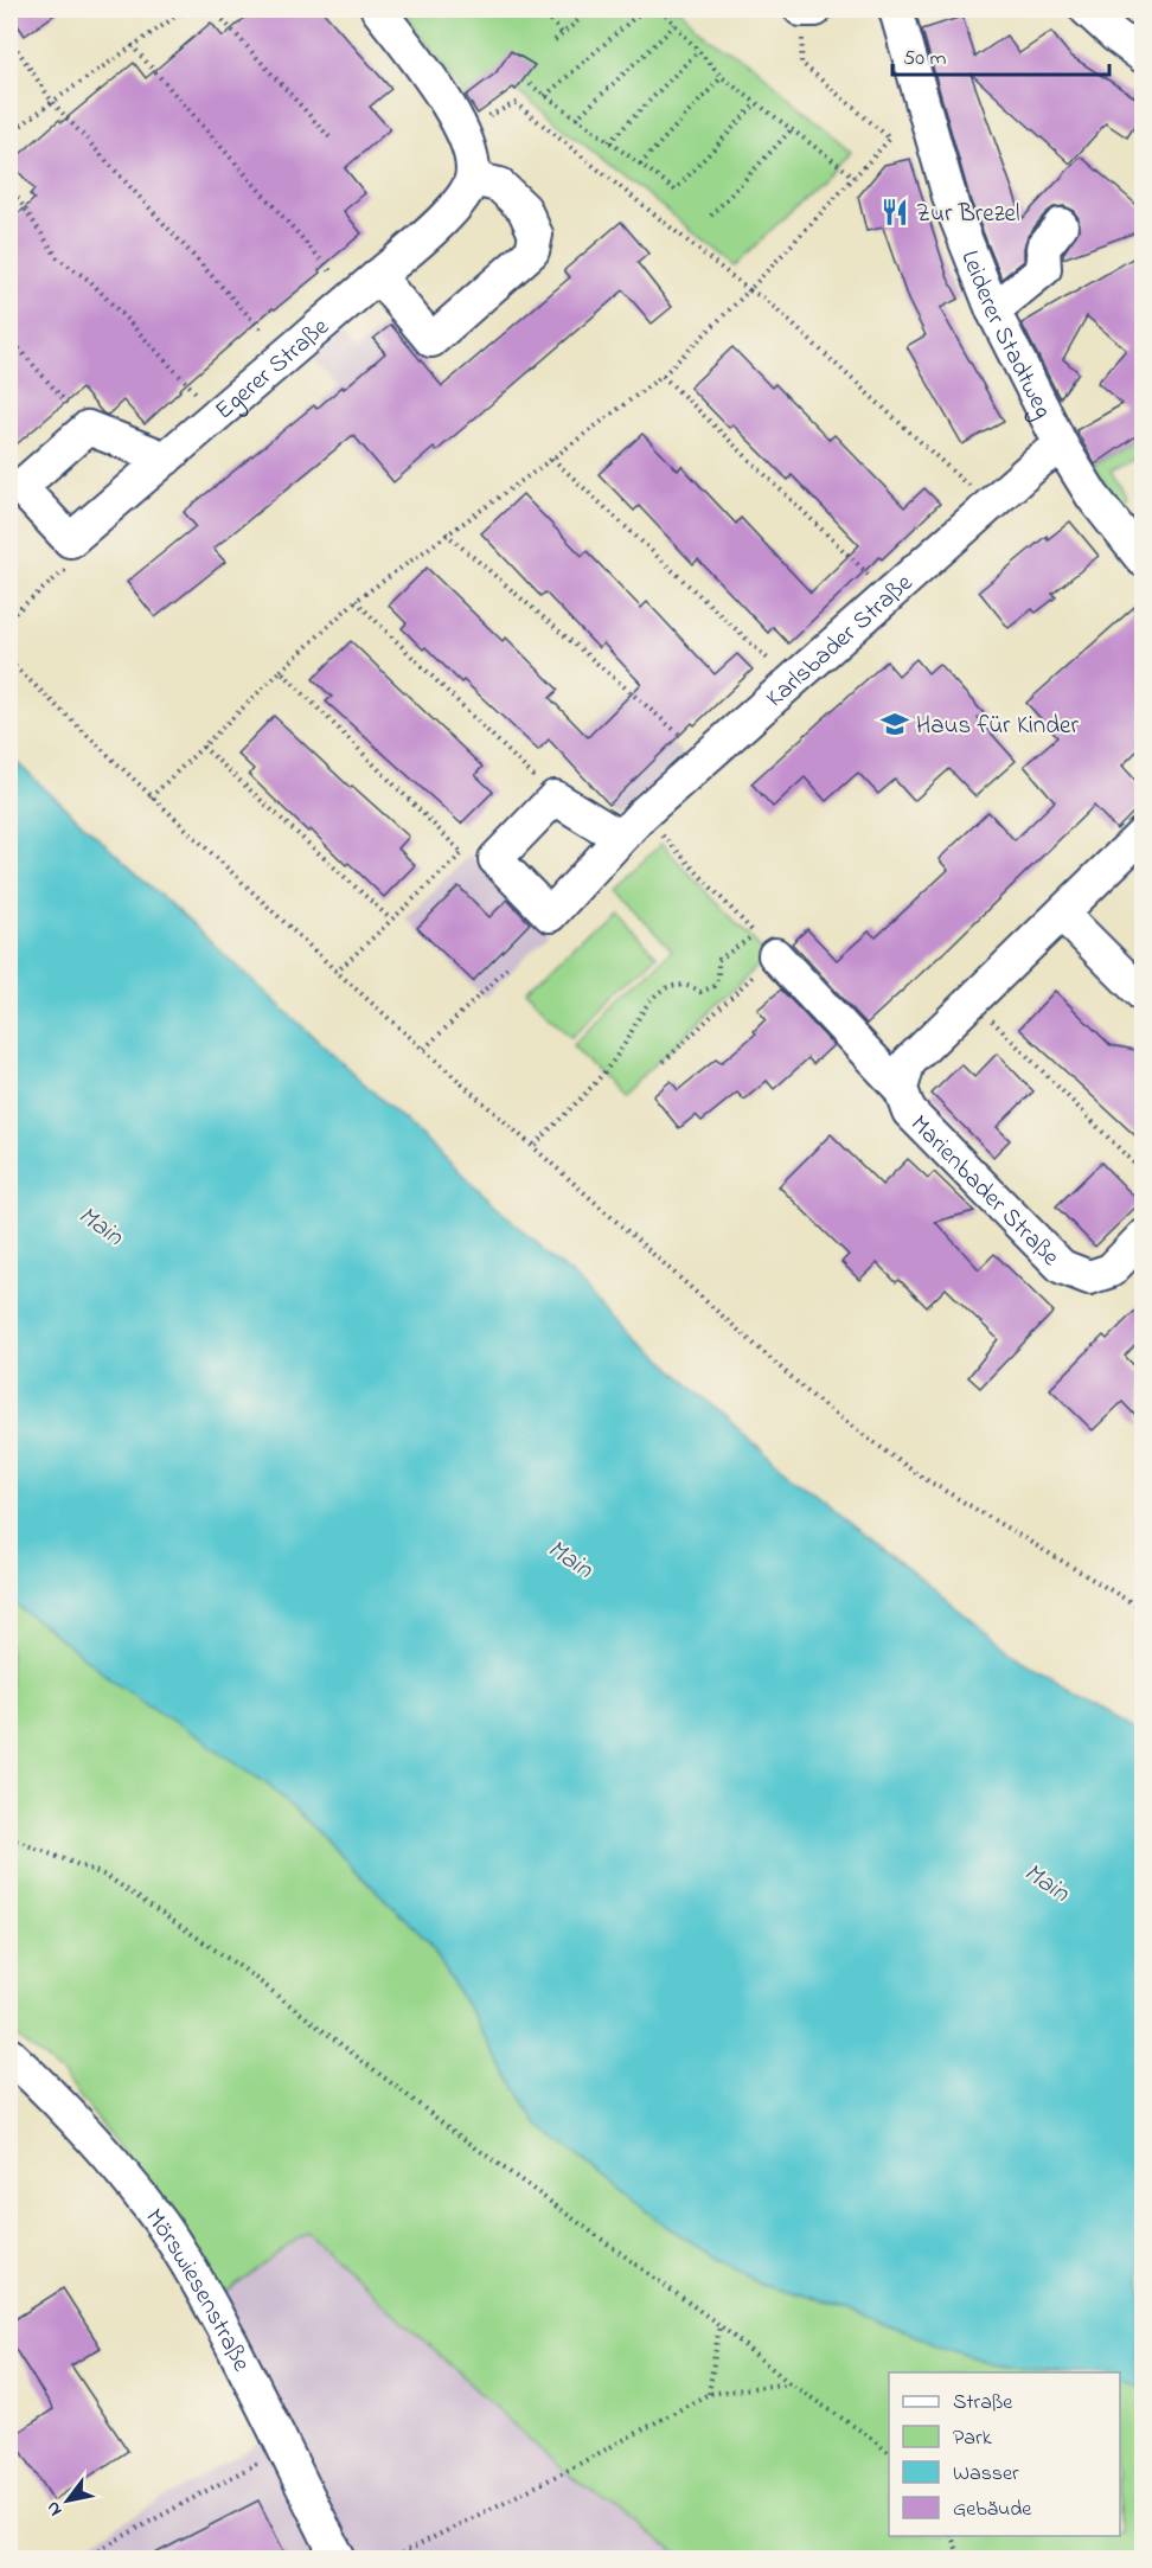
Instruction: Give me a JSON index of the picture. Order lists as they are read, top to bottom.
{
  "streets": {
    "street": [
      "Leiderer Stadtweg",
      "Egerer Straße",
      "Karlsbader Straße",
      "Marienbader Straße",
      "Mörswiesenstraße"
    ]
  },
  "crossings": [
    ["Leiderer Stadtweg", "Karlsbader Straße"]
  ],
  "water": ["Main"],
  "places": {
    "restaurant": ["Zur Brezel"],
    "school or university": ["Haus für Kinder"]
  },
  "legend": [
    "Straße",
    "Park",
    "Wasser",
    "Gebäude"
  ],
  "scale_bar": "50 m",
  "north": "bottom left"
}
